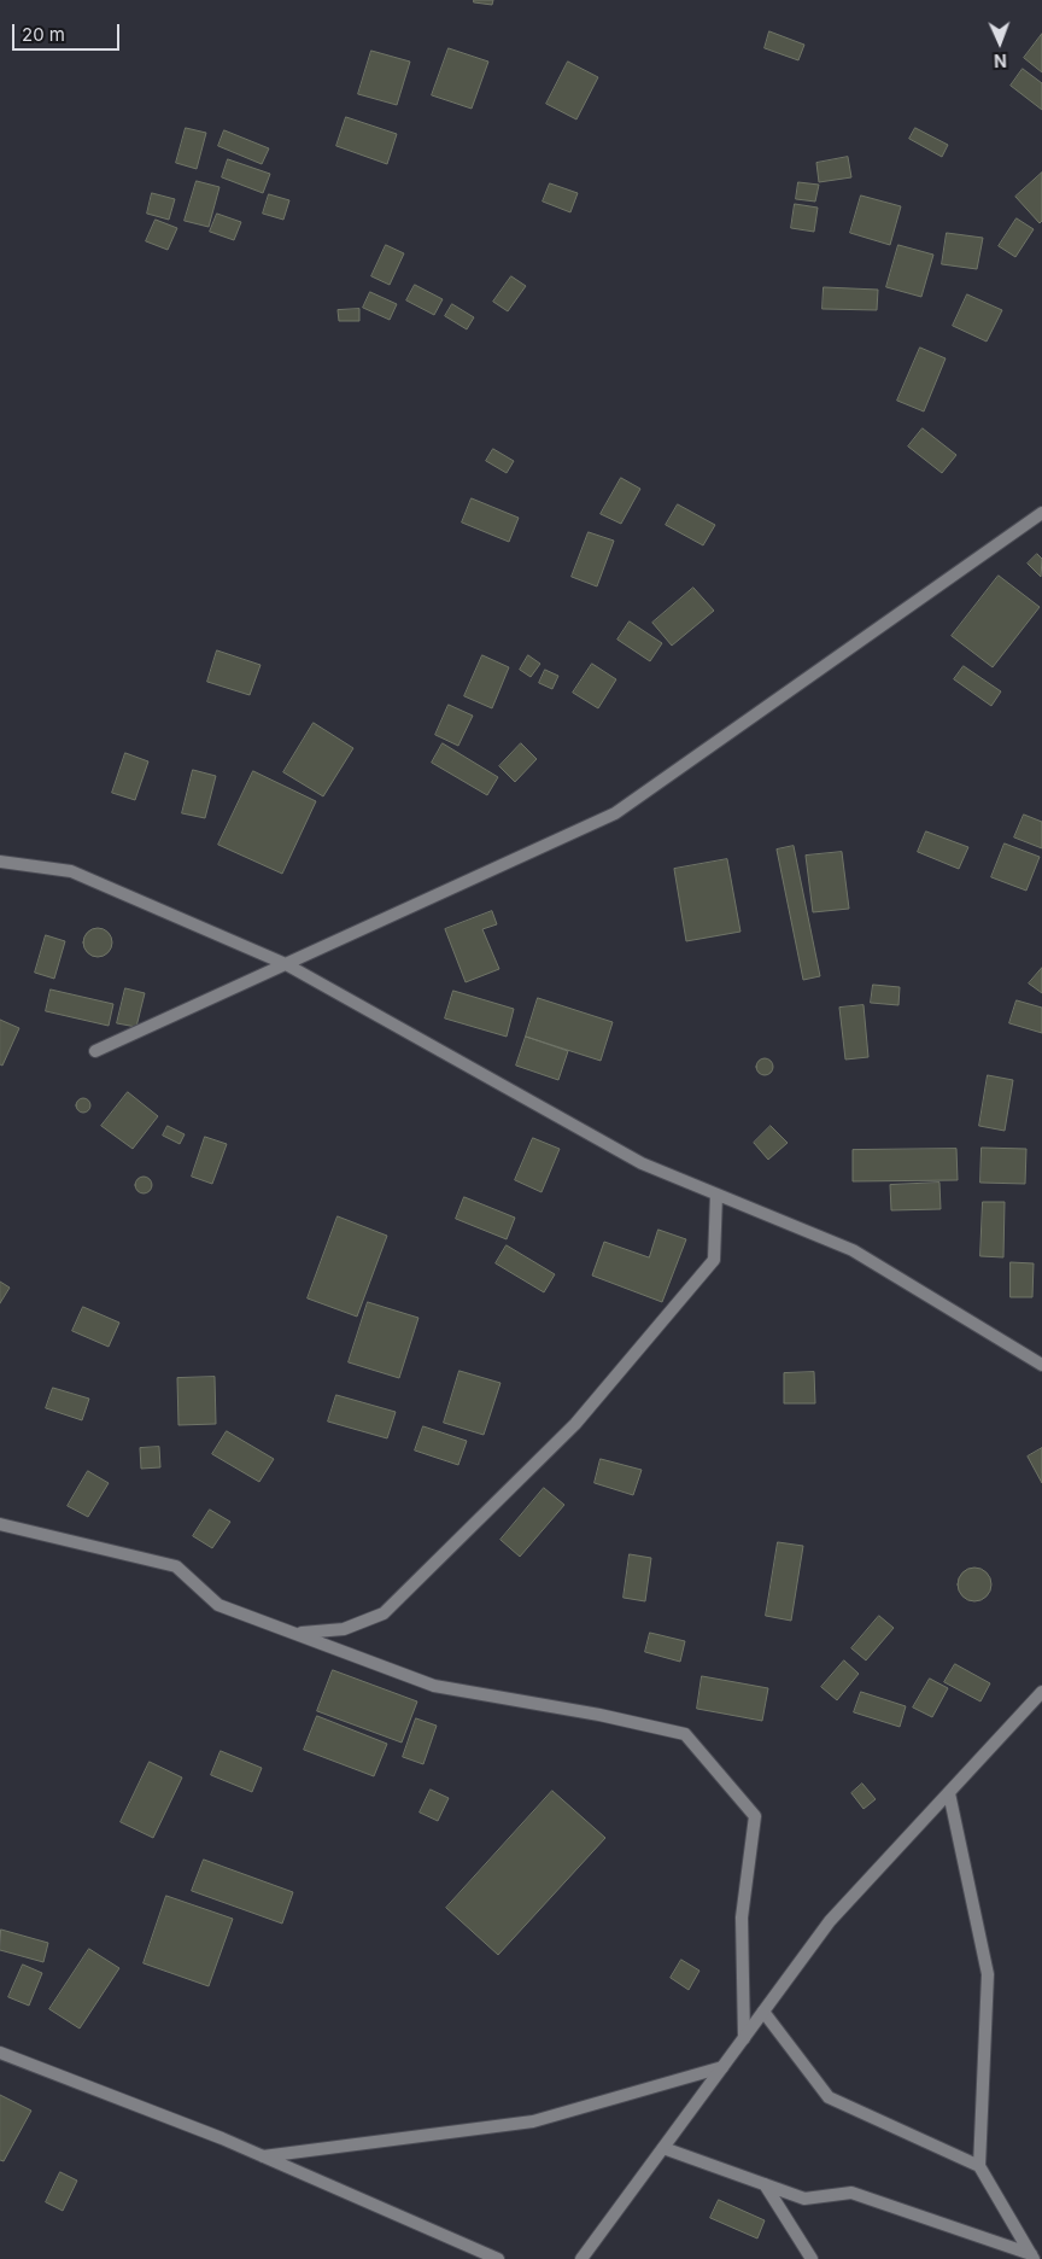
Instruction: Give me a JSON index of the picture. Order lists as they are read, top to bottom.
{
  "scale_bar": "20 m",
  "north": "bottom"
}
